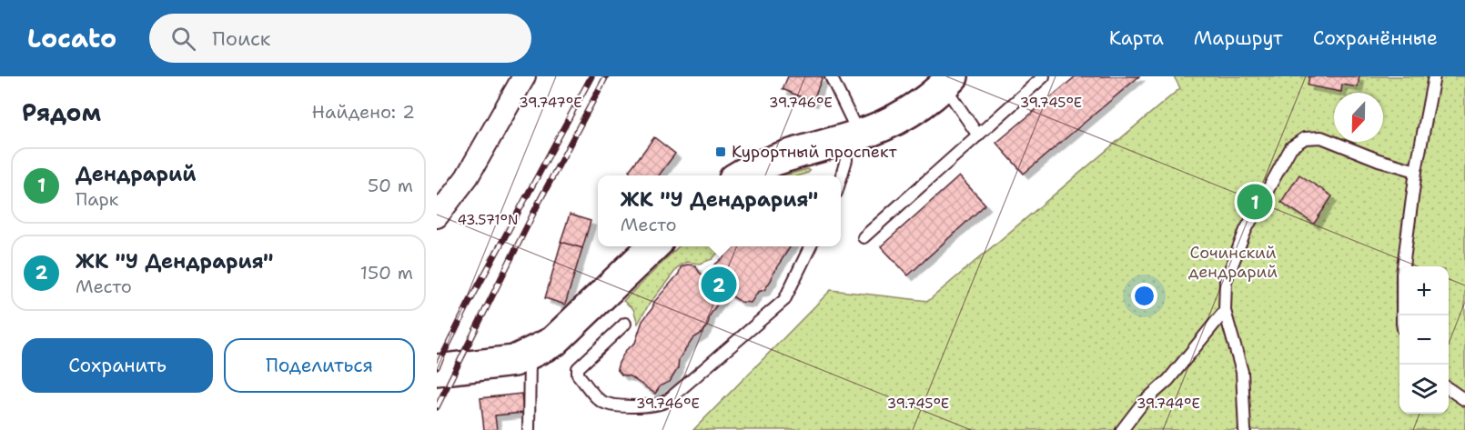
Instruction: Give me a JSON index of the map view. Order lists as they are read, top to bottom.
{
  "parks": ["Сочинский дендрарий"],
  "places": {
    "transit": ["Курортный проспект"]
  },
  "north": "bottom",
  "page": {
    "header": "Locato",
    "search": "Поиск",
    "nav": ["Карта", "Маршрут", "Сохранённые"],
    "heading": ["Рядом", "Найдено: 2"],
    "list": [
      {
        "mark": "1",
        "name": "Дендрарий",
        "note": "Парк",
        "value": "50 m"
      },
      {
        "mark": "2",
        "name": "ЖК \"У Дендрария\"",
        "note": "Место",
        "value": "150 m"
      }
    ],
    "popup": ["ЖК \"У Дендрария\"", "Место"],
    "pins": ["1", "2"],
    "map_buttons": ["+", "−"],
    "buttons": ["Сохранить", "Поделиться"]
  },
  "coordinates": [
    "39.747°E",
    "39.746°E",
    "39.745°E",
    "43.571°N",
    "39.744°E"
  ]
}
